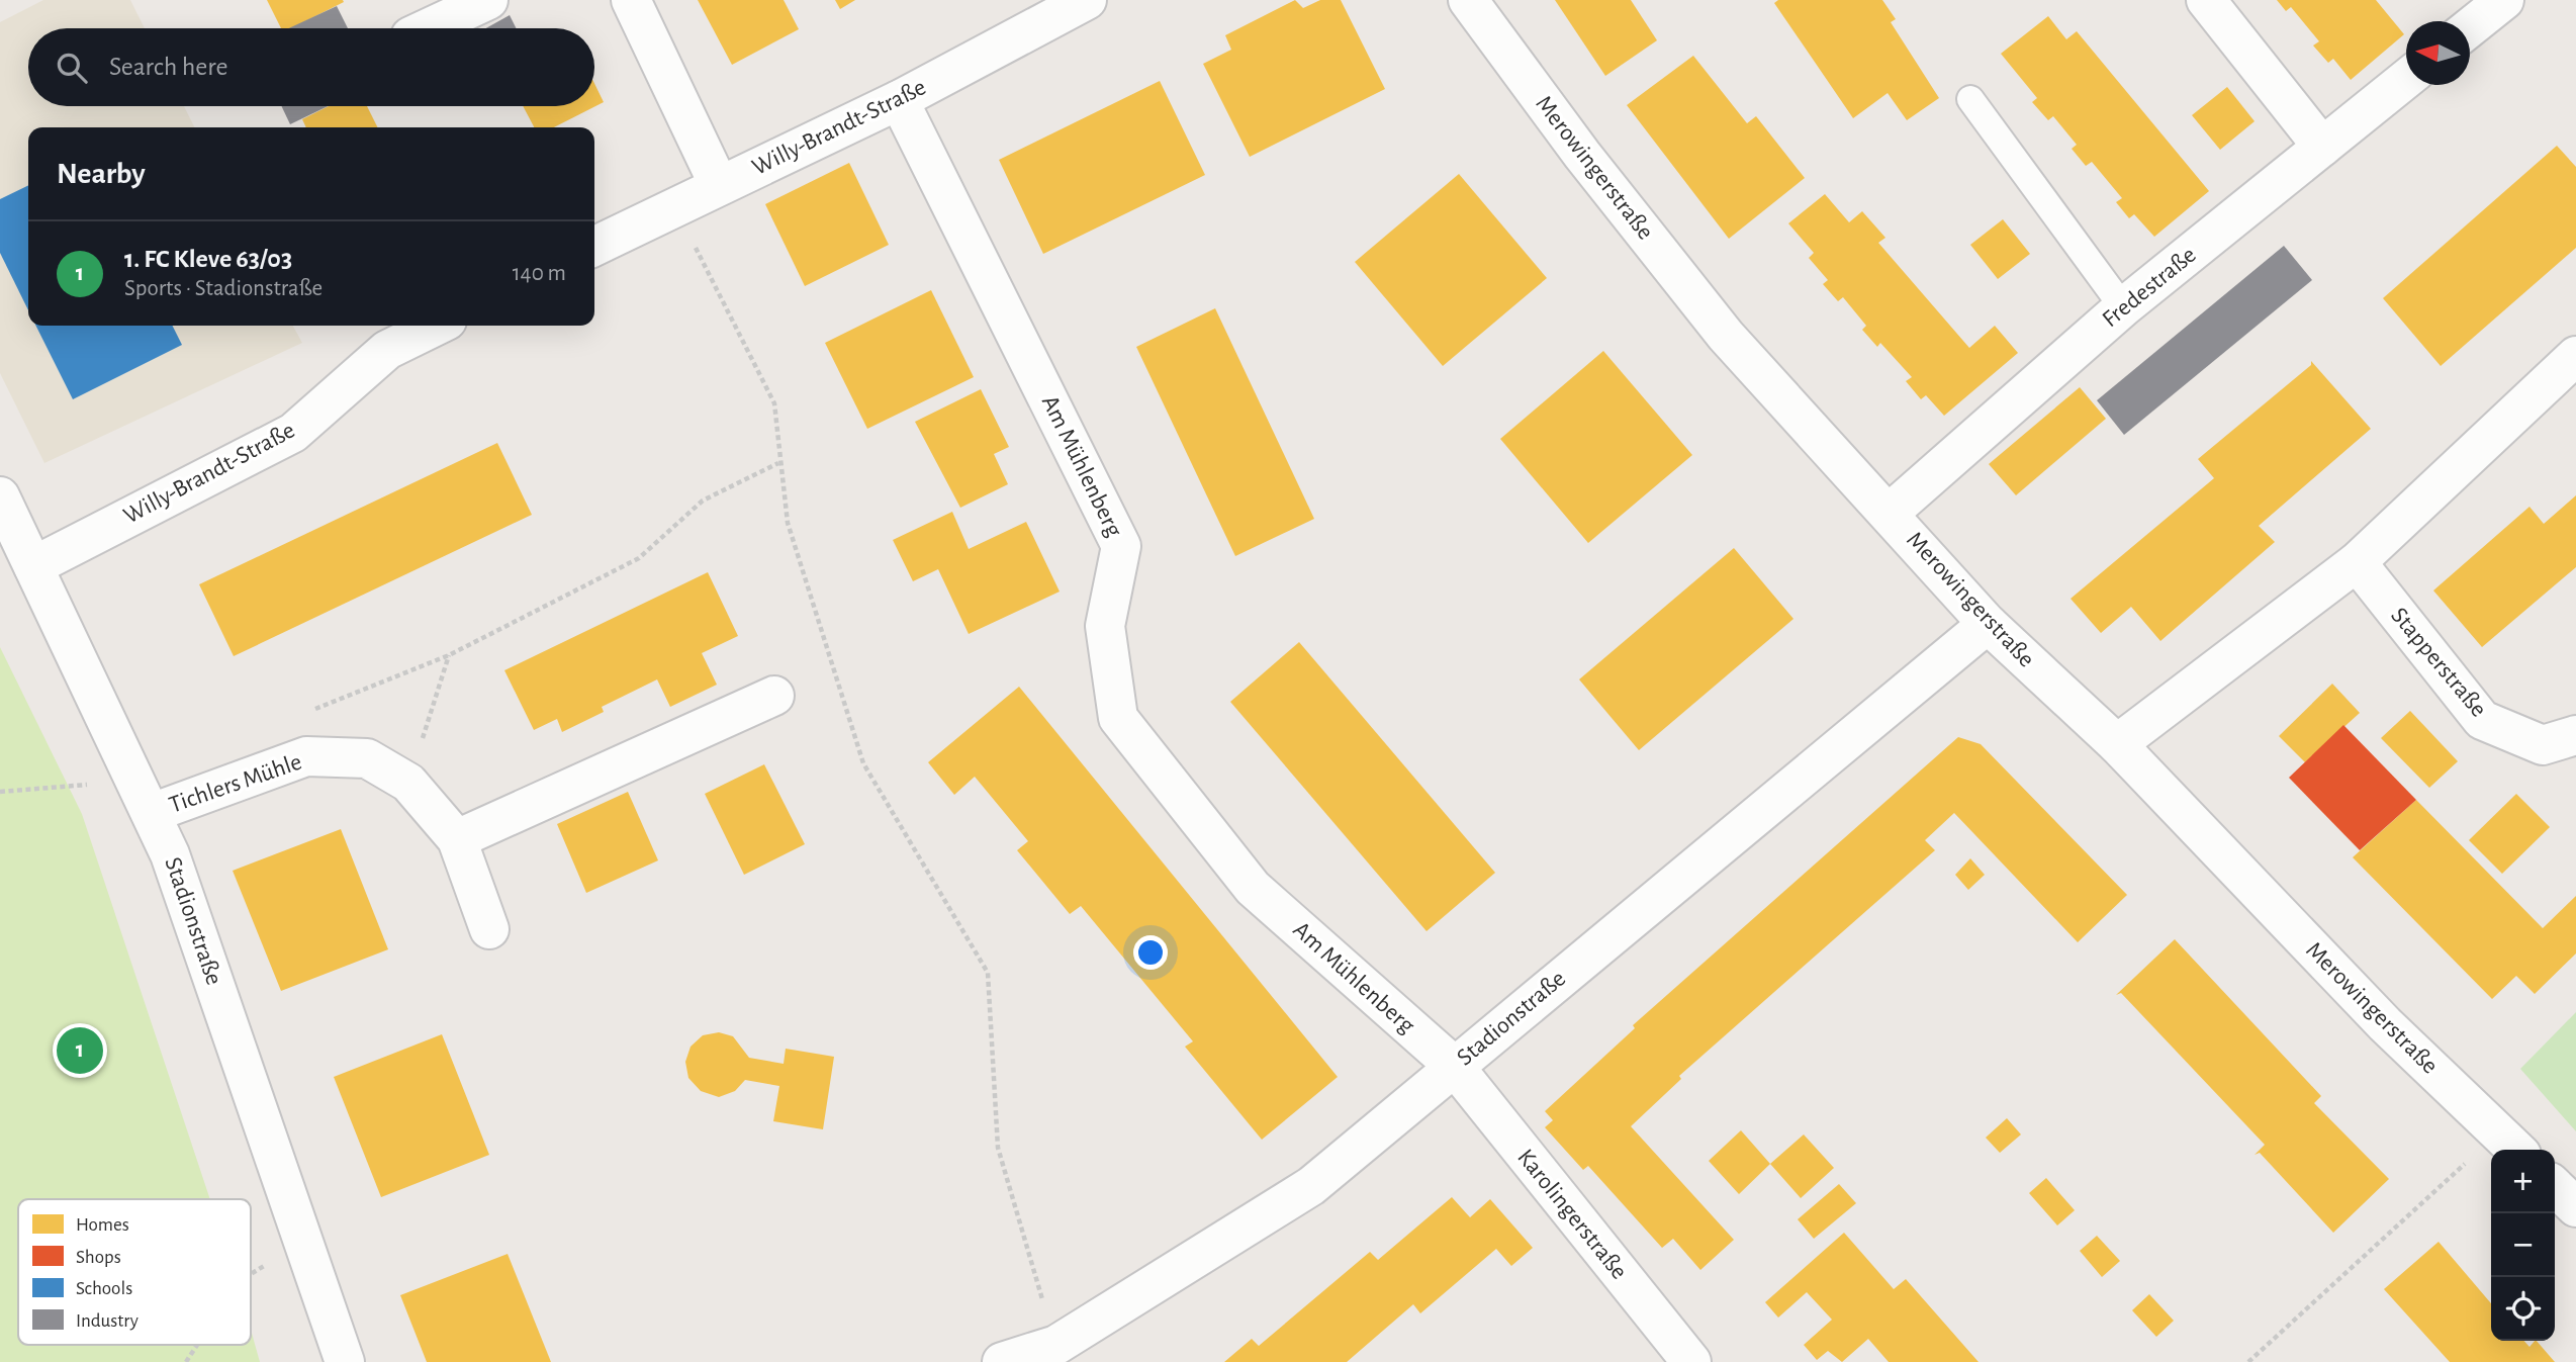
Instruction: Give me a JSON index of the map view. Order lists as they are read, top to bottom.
{
  "streets": {
    "street": [
      "Willy-Brandt-Straße",
      "Merowingerstraße",
      "Fredestraße",
      "Am Mühlenberg",
      "Stapperstraße",
      "Tichlers Mühle",
      "Stadionstraße",
      "Karolingerstraße"
    ]
  },
  "crossings": [
    ["Willy-Brandt-Straße", "Am Mühlenberg"],
    ["Willy-Brandt-Straße", "Stadionstraße"],
    ["Merowingerstraße", "Fredestraße"],
    ["Merowingerstraße", "Stadionstraße"],
    ["Am Mühlenberg", "Stadionstraße"],
    ["Am Mühlenberg", "Karolingerstraße"],
    ["Tichlers Mühle", "Stadionstraße"],
    ["Stadionstraße", "Karolingerstraße"]
  ],
  "legend": [
    "Homes",
    "Shops",
    "Schools",
    "Industry"
  ],
  "north": "left",
  "page": {
    "search": "Search here",
    "heading": "Nearby",
    "list": [
      {
        "mark": "1",
        "name": "1. FC Kleve 63/03",
        "note": "Sports · Stadionstraße",
        "value": "140 m"
      }
    ],
    "pins": "1",
    "map_buttons": ["+", "−"]
  }
}
